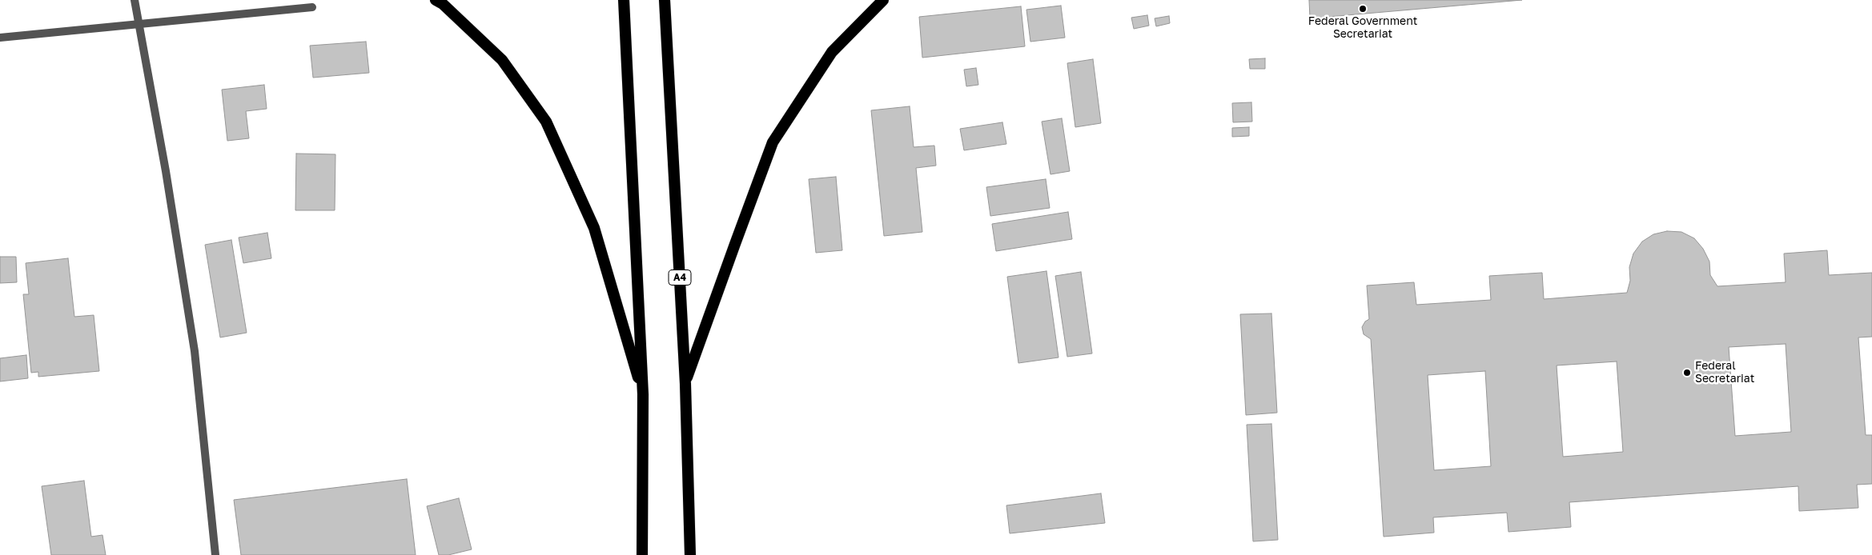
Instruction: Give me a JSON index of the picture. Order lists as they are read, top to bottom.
{
  "streets": {
    "highway": ["A4"]
  },
  "places": ["Federal Government Secretariat", "Federal Secretariat"]
}
